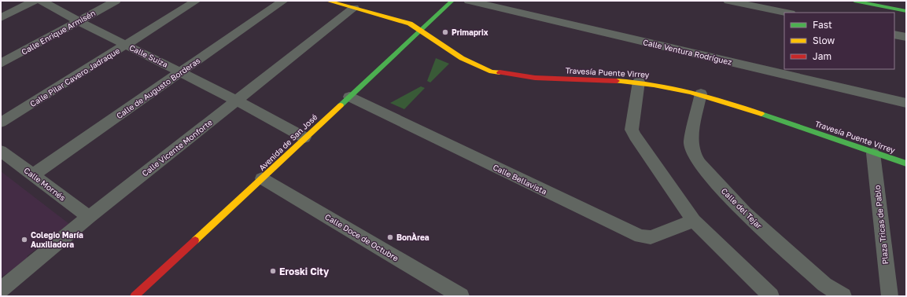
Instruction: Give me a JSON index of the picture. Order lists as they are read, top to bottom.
{
  "streets": {
    "street": [
      "Calle Enrique Armisén",
      "Calle Ventura Rodríguez",
      "Calle Suiza",
      "Travesía Puente Virrey",
      "Calle Pilar Cavero Jadraque",
      "Calle de Augusto Borderas",
      "Avenida de San José",
      "Calle Vicente Monforte",
      "Calle Bellavista",
      "Calle Mornés",
      "Calle del Tejar",
      "Plaza Tricas de Pablo",
      "Calle Doce de Octubre"
    ]
  },
  "crossings": [
    ["Calle Enrique Armisén", "Calle Suiza"],
    ["Calle Suiza", "Calle Pilar Cavero Jadraque"],
    ["Calle Suiza", "Calle de Augusto Borderas"],
    ["Calle Suiza", "Avenida de San José"],
    ["Calle Suiza", "Calle Vicente Monforte"],
    ["Travesía Puente Virrey", "Avenida de San José"],
    ["Travesía Puente Virrey", "Calle Vicente Monforte"],
    ["Travesía Puente Virrey", "Calle del Tejar"],
    ["Travesía Puente Virrey", "Plaza Tricas de Pablo"],
    ["Calle de Augusto Borderas", "Calle Mornés"],
    ["Avenida de San José", "Calle Bellavista"],
    ["Avenida de San José", "Calle Doce de Octubre"],
    ["Calle Vicente Monforte", "Calle Mornés"]
  ],
  "places": [
    "Primaprix",
    "BonÀrea",
    "Colegio María Auxiliadora",
    "Eroski City"
  ],
  "legend": ["Fast", "Slow", "Jam"]
}
